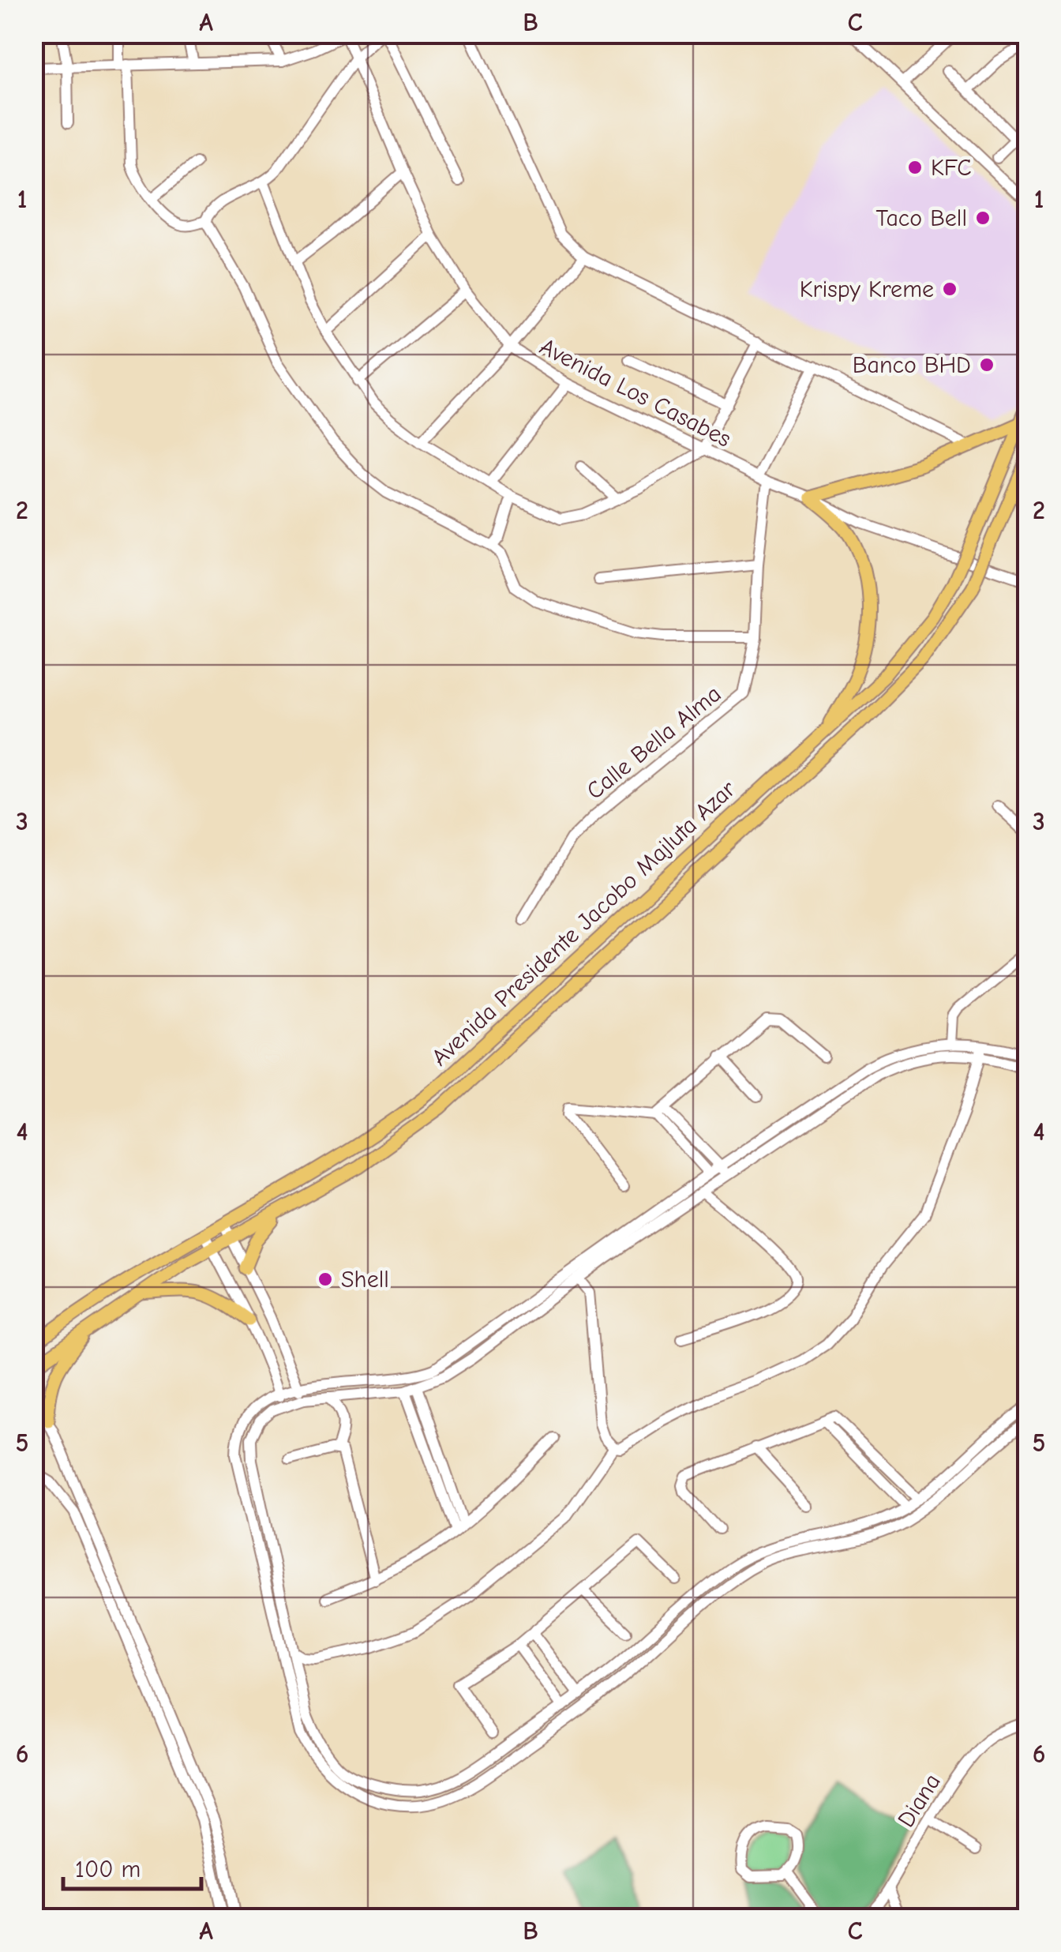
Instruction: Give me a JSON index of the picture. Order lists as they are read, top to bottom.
{
  "streets": {
    "main road": ["Avenida Presidente Jacobo Majluta Azar"],
    "street": ["Avenida Los Casabes", "Calle Bella Alma", "Diana"]
  },
  "crossings": [
    ["Avenida Los Casabes", "Calle Bella Alma"]
  ],
  "places": [
    "KFC",
    "Taco Bell",
    "Krispy Kreme",
    "Banco BHD",
    "Shell"
  ],
  "scale_bar": "100 m",
  "grid": {
    "columns": ["A", "B", "C"],
    "rows": [
      "1",
      "2",
      "3",
      "4",
      "5",
      "6"
    ]
  }
}
